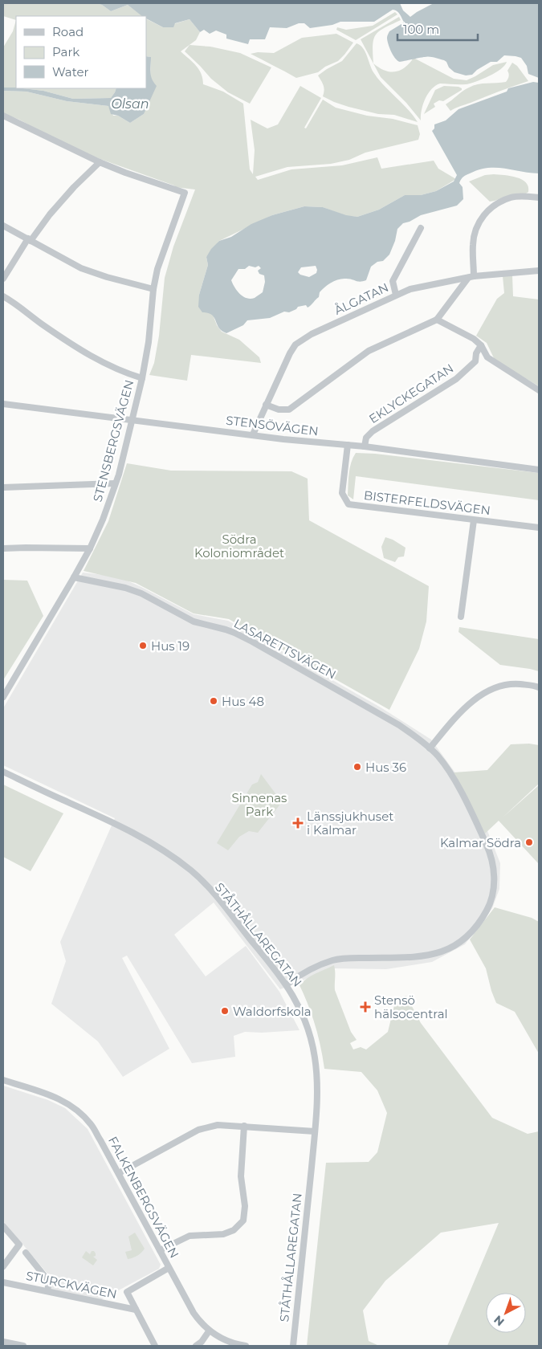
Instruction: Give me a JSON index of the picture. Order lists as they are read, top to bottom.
{
  "streets": {
    "street": [
      "ÅLGATAN",
      "EKLYCKEGATAN",
      "STENSÖVÄGEN",
      "STENSBERGSVÄGEN",
      "BISTERFELDSVÄGEN",
      "LASARETTSVÄGEN",
      "STÅTHÅLLAREGATAN",
      "FALKENBERGSVÄGEN",
      "STURCKVÄGEN"
    ]
  },
  "crossings": [
    ["ÅLGATAN", "STENSÖVÄGEN"],
    ["EKLYCKEGATAN", "STENSÖVÄGEN"],
    ["STENSÖVÄGEN", "STENSBERGSVÄGEN"],
    ["STENSÖVÄGEN", "BISTERFELDSVÄGEN"],
    ["STENSBERGSVÄGEN", "LASARETTSVÄGEN"],
    ["LASARETTSVÄGEN", "STÅTHÅLLAREGATAN"],
    ["FALKENBERGSVÄGEN", "STURCKVÄGEN"]
  ],
  "water": ["Olsan"],
  "parks": ["Södra Koloniområdet", "Sinnenas Park"],
  "places": {
    "other": [
      "Hus 19",
      "Hus 48",
      "Hus 36",
      "Kalmar Södra",
      "Waldorfskola"
    ],
    "health": ["Länssjukhuset i Kalmar", "Stensö hälsocentral"]
  },
  "legend": ["Road", "Park", "Water"],
  "scale_bar": "100 m",
  "north": "bottom left"
}
